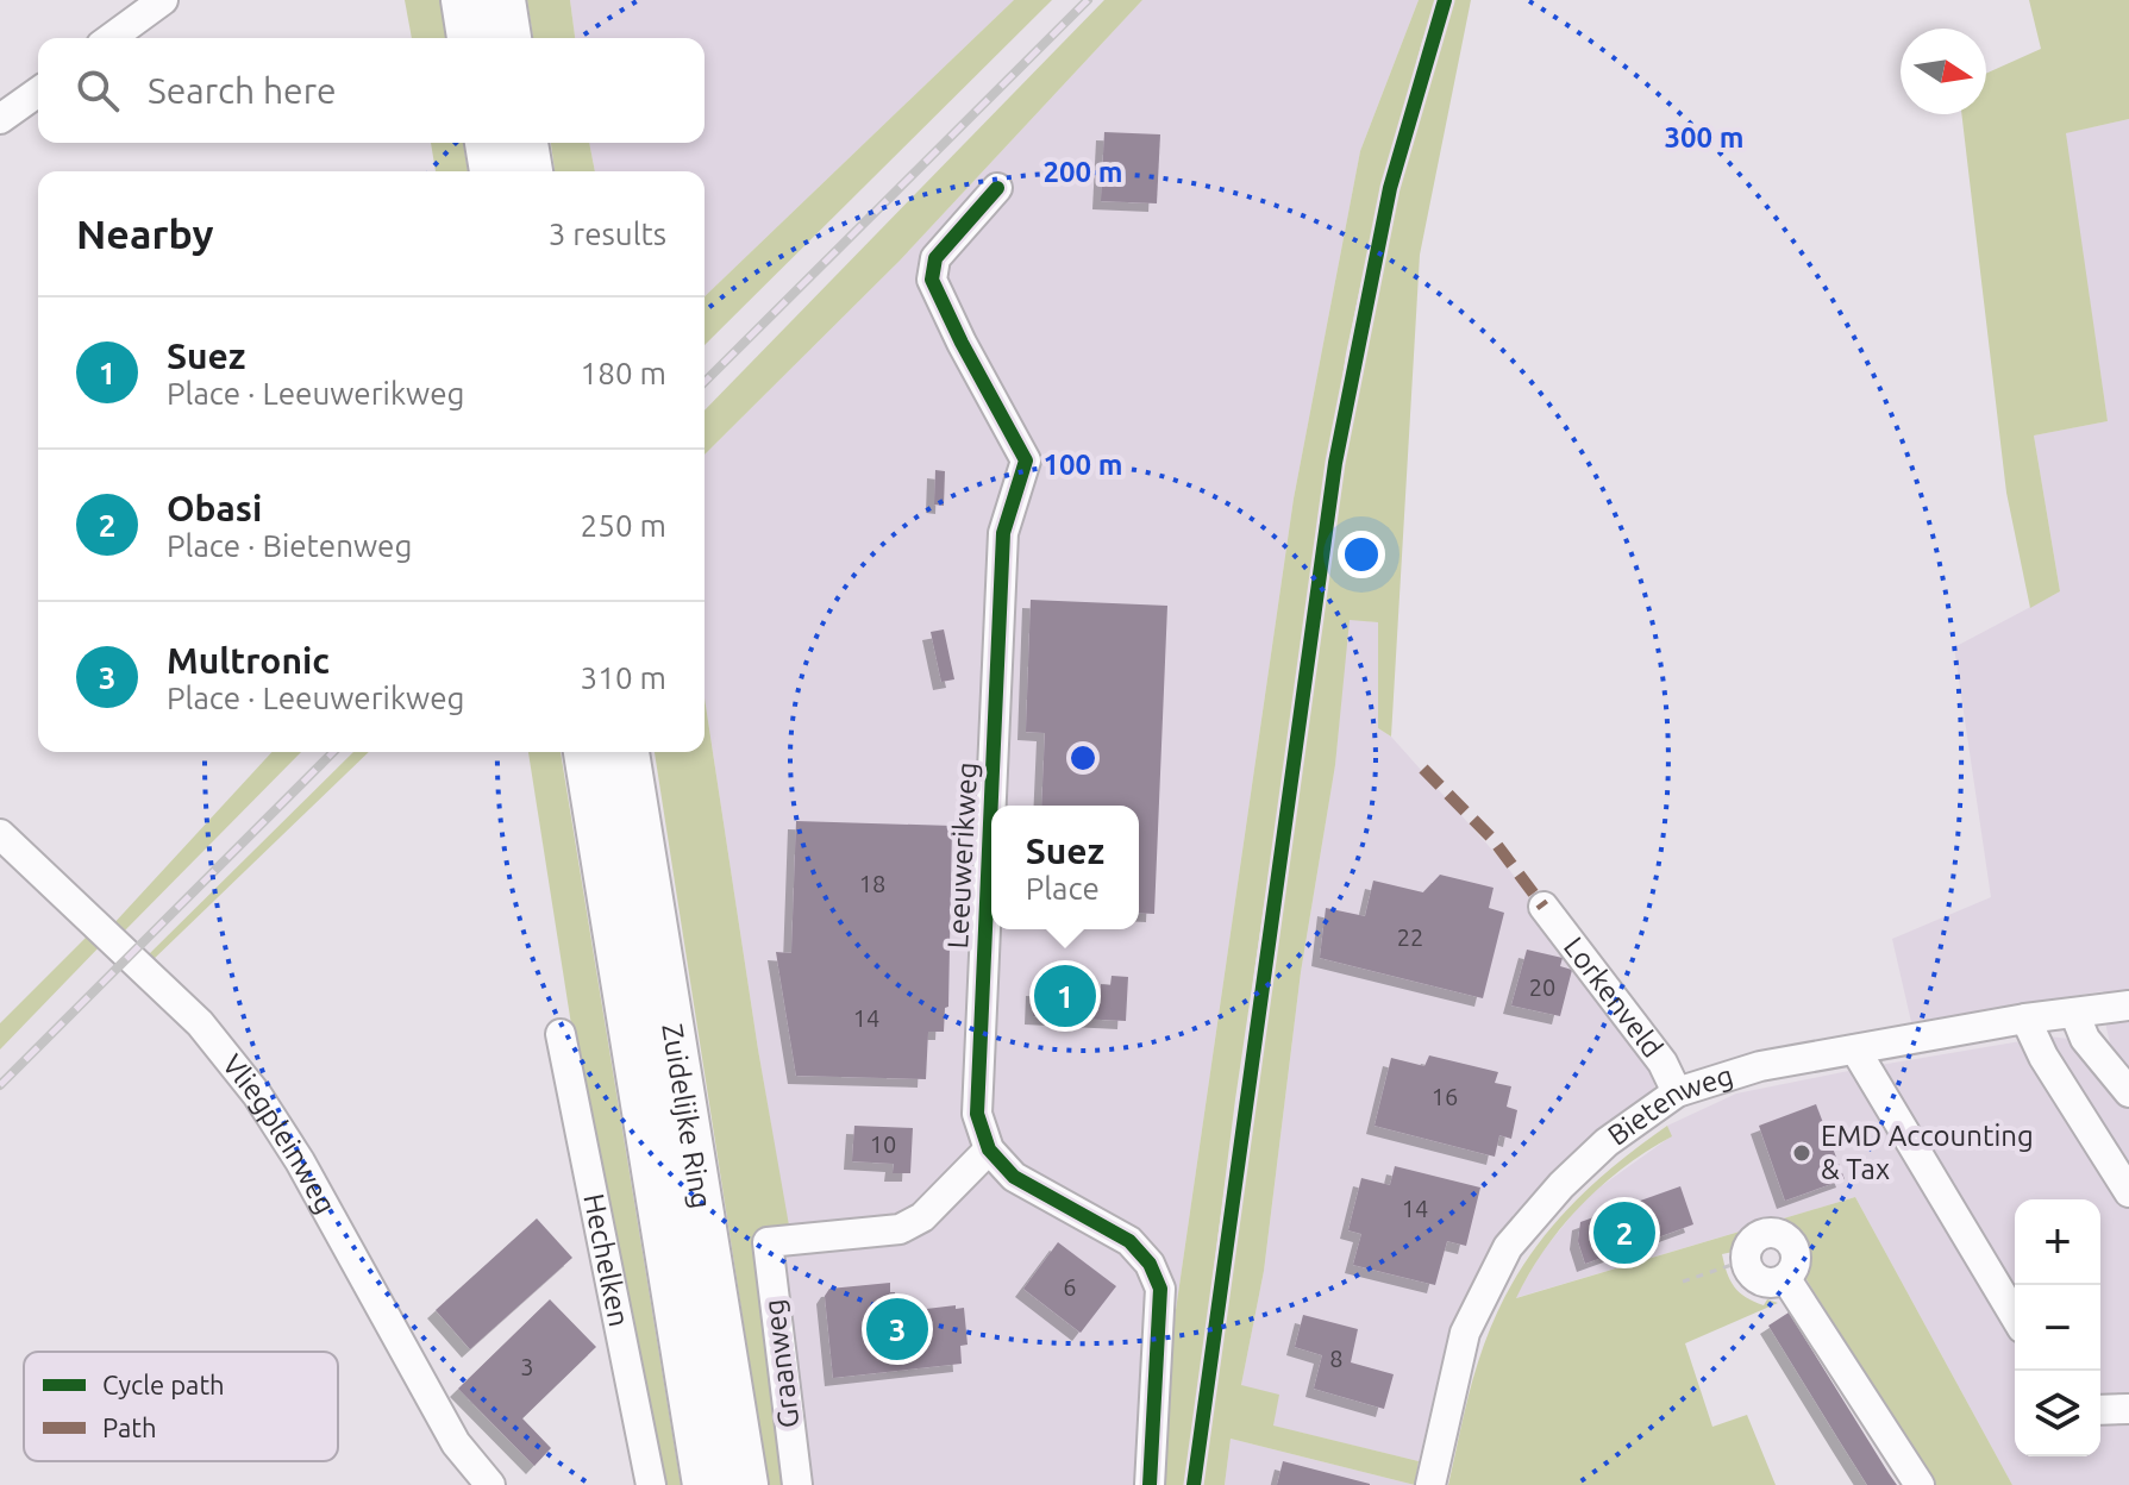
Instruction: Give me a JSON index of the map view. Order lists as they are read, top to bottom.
{
  "streets": {
    "highway": ["Zuidelijke Ring"],
    "street": [
      "Leeuwerikweg",
      "Lorkenveld",
      "Bietenweg",
      "Vliegpleinweg",
      "Hechelken",
      "Graanweg"
    ]
  },
  "crossings": [
    ["Leeuwerikweg", "Graanweg"],
    ["Lorkenveld", "Bietenweg"]
  ],
  "places": ["EMD Accounting & Tax"],
  "house_numbers": [
    "18",
    "22",
    "20",
    "14",
    "16",
    "10",
    "14",
    "6",
    "8",
    "3"
  ],
  "legend": ["Cycle path", "Path"],
  "north": "right",
  "page": {
    "search": "Search here",
    "heading": ["Nearby", "3 results"],
    "list": [
      {
        "mark": "1",
        "name": "Suez",
        "note": "Place · Leeuwerikweg",
        "value": "180 m"
      },
      {
        "mark": "2",
        "name": "Obasi",
        "note": "Place · Bietenweg",
        "value": "250 m"
      },
      {
        "mark": "3",
        "name": "Multronic",
        "note": "Place · Leeuwerikweg",
        "value": "310 m"
      }
    ],
    "popup": ["Suez", "Place"],
    "pins": ["1", "2", "3"],
    "map_buttons": ["+", "−"]
  },
  "rings": ["300 m", "200 m", "100 m"]
}
